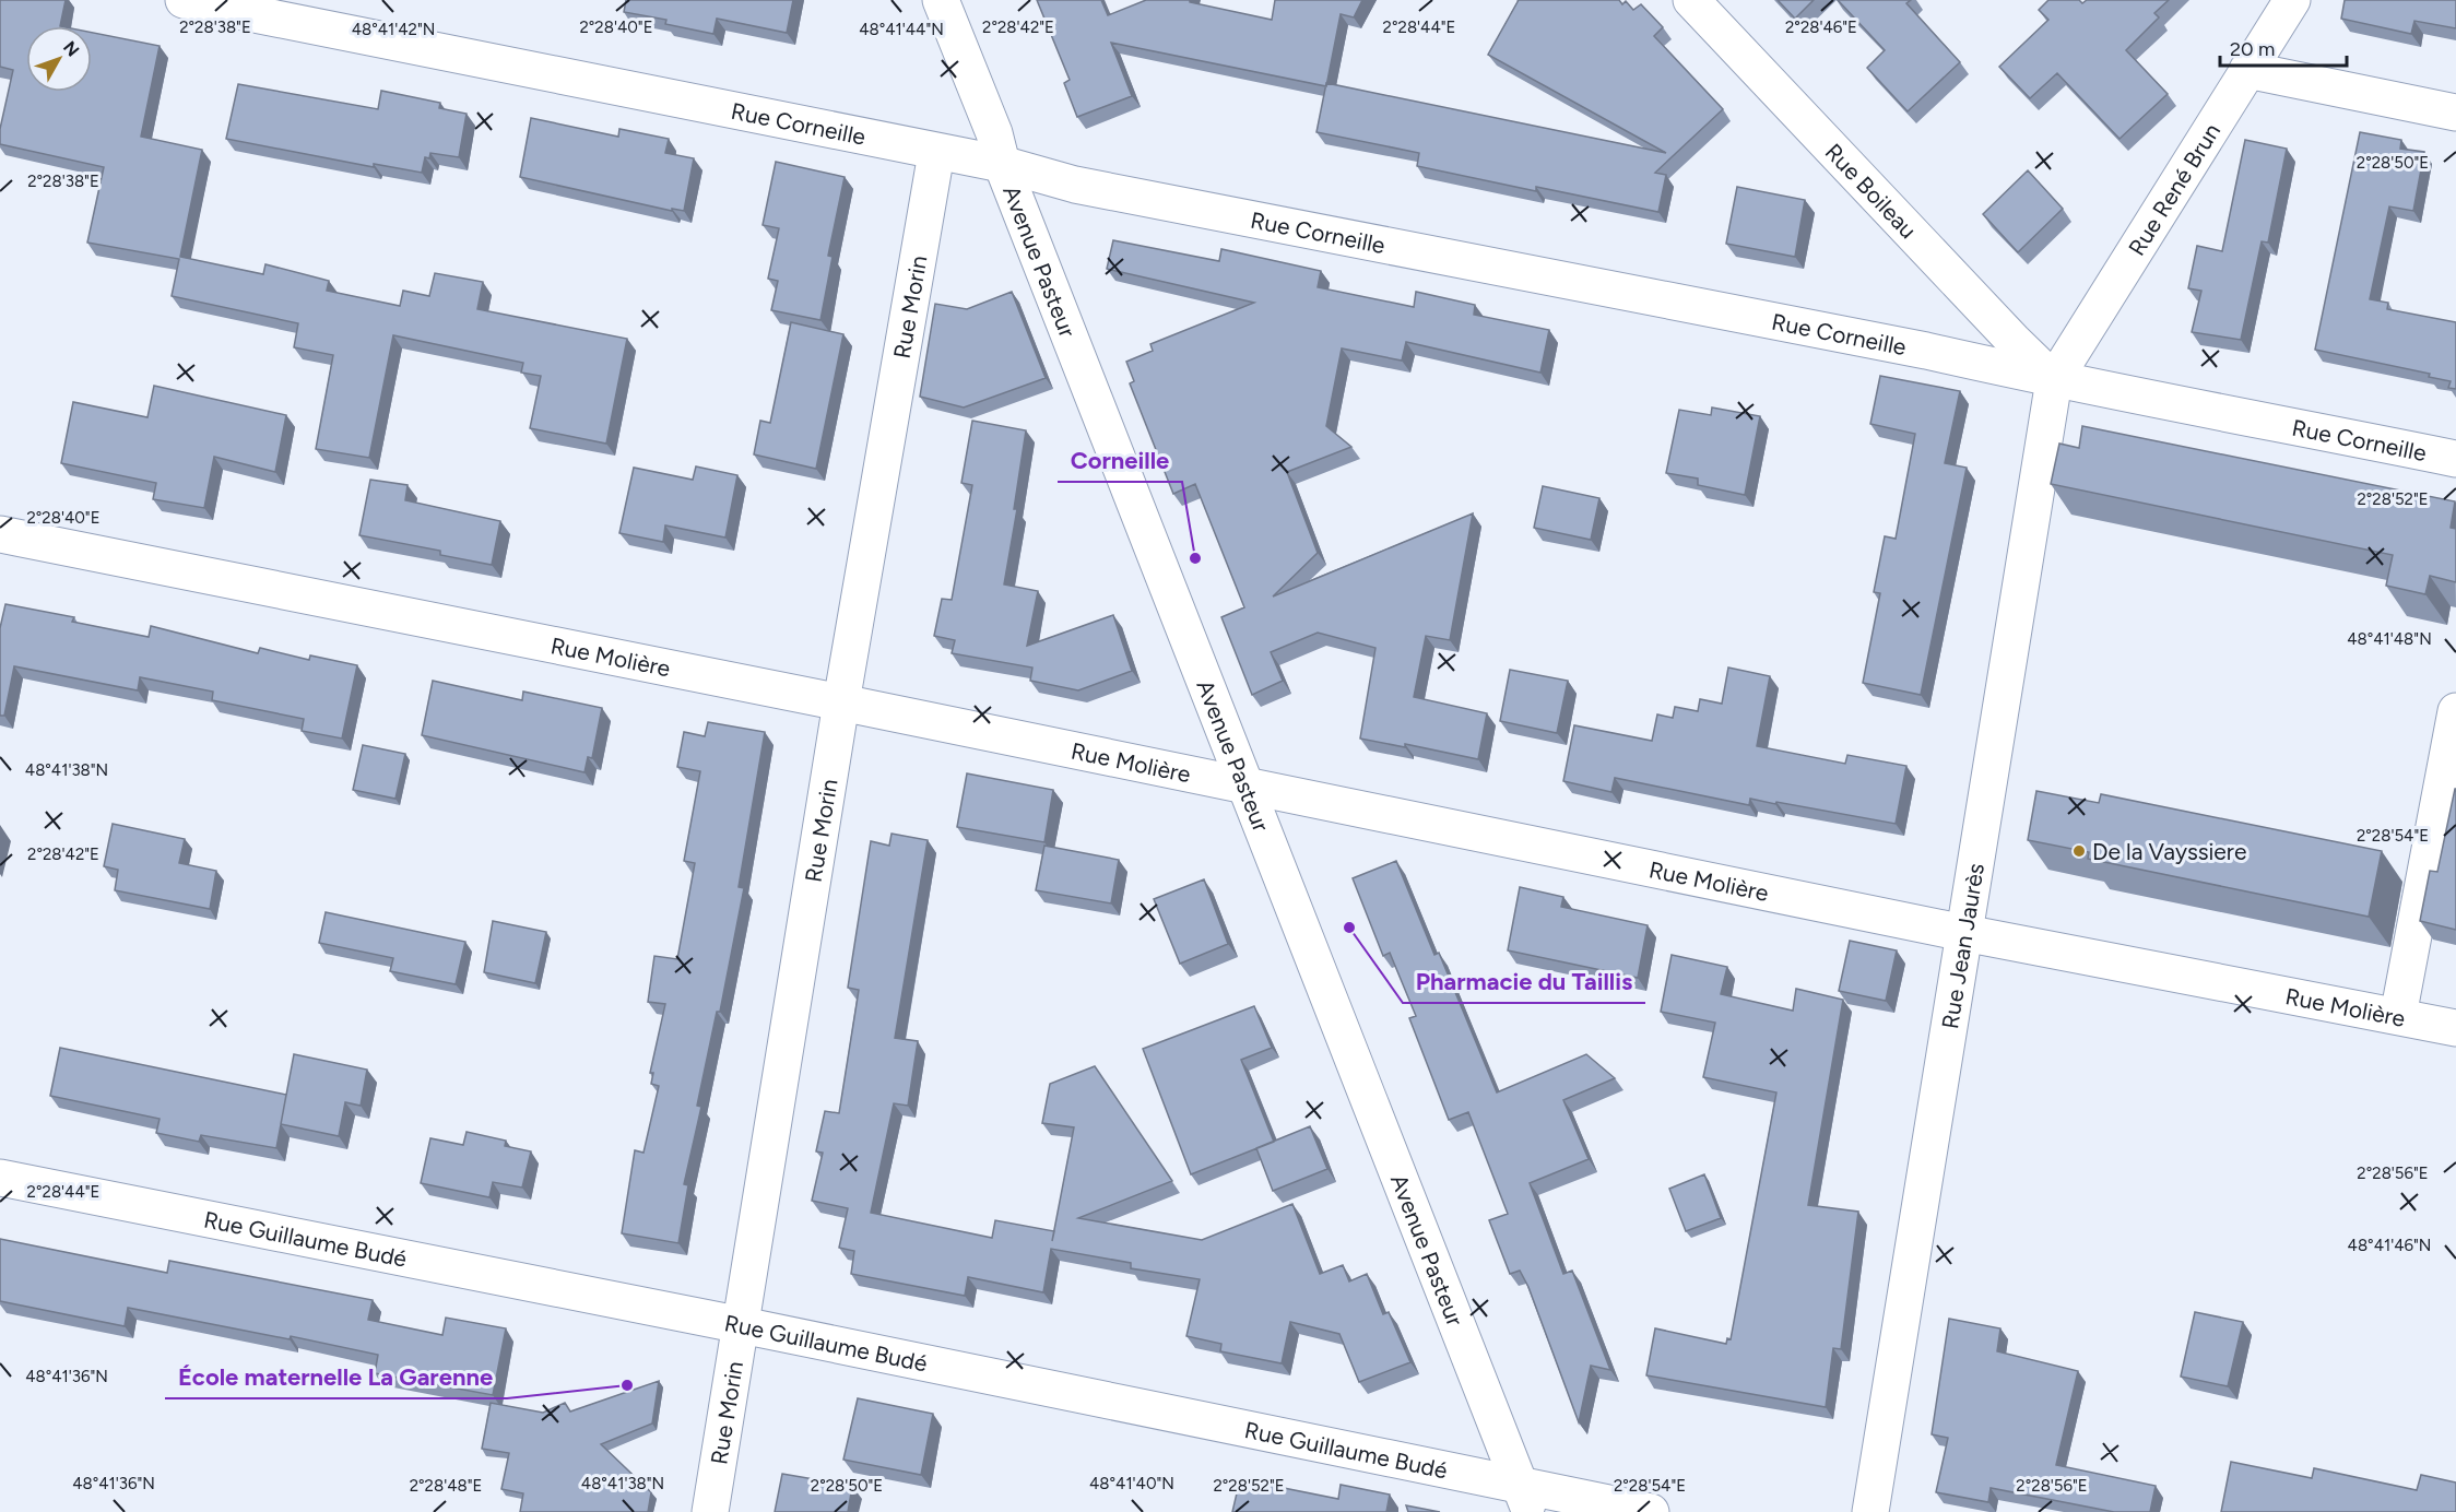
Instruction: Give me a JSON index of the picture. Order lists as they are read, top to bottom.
{
  "streets": {
    "street": [
      "Rue Corneille",
      "Rue René Brun",
      "Rue Boileau",
      "Avenue Pasteur",
      "Rue Morin",
      "Rue Molière",
      "Rue Jean Jaurès",
      "Rue Guillaume Budé"
    ]
  },
  "crossings": [
    ["Rue Corneille", "Rue René Brun"],
    ["Rue Corneille", "Rue Boileau"],
    ["Rue Corneille", "Avenue Pasteur"],
    ["Rue Corneille", "Rue Morin"],
    ["Rue Corneille", "Rue Jean Jaurès"],
    ["Rue René Brun", "Rue Boileau"],
    ["Rue René Brun", "Rue Jean Jaurès"],
    ["Rue Boileau", "Rue Jean Jaurès"],
    ["Avenue Pasteur", "Rue Molière"],
    ["Avenue Pasteur", "Rue Guillaume Budé"],
    ["Rue Morin", "Rue Molière"],
    ["Rue Morin", "Rue Guillaume Budé"],
    ["Rue Molière", "Rue Jean Jaurès"]
  ],
  "places": [
    "Corneille",
    "De la Vayssiere",
    "Pharmacie du Taillis",
    "École maternelle La Garenne"
  ],
  "scale_bar": "20 m",
  "north": "top right",
  "coordinates": [
    "2°28'38\"E",
    "2°28'42\"E",
    "2°28'44\"E",
    "2°28'40\"E",
    "2°28'46\"E",
    "48°41'42\"N",
    "48°41'44\"N",
    "2°28'50\"E",
    "2°28'52\"E",
    "48°41'48\"N",
    "48°41'38\"N",
    "2°28'54\"E",
    "2°28'56\"E",
    "48°41'46\"N",
    "48°41'36\"N",
    "48°41'40\"N",
    "2°28'48\"E"
  ]
}
